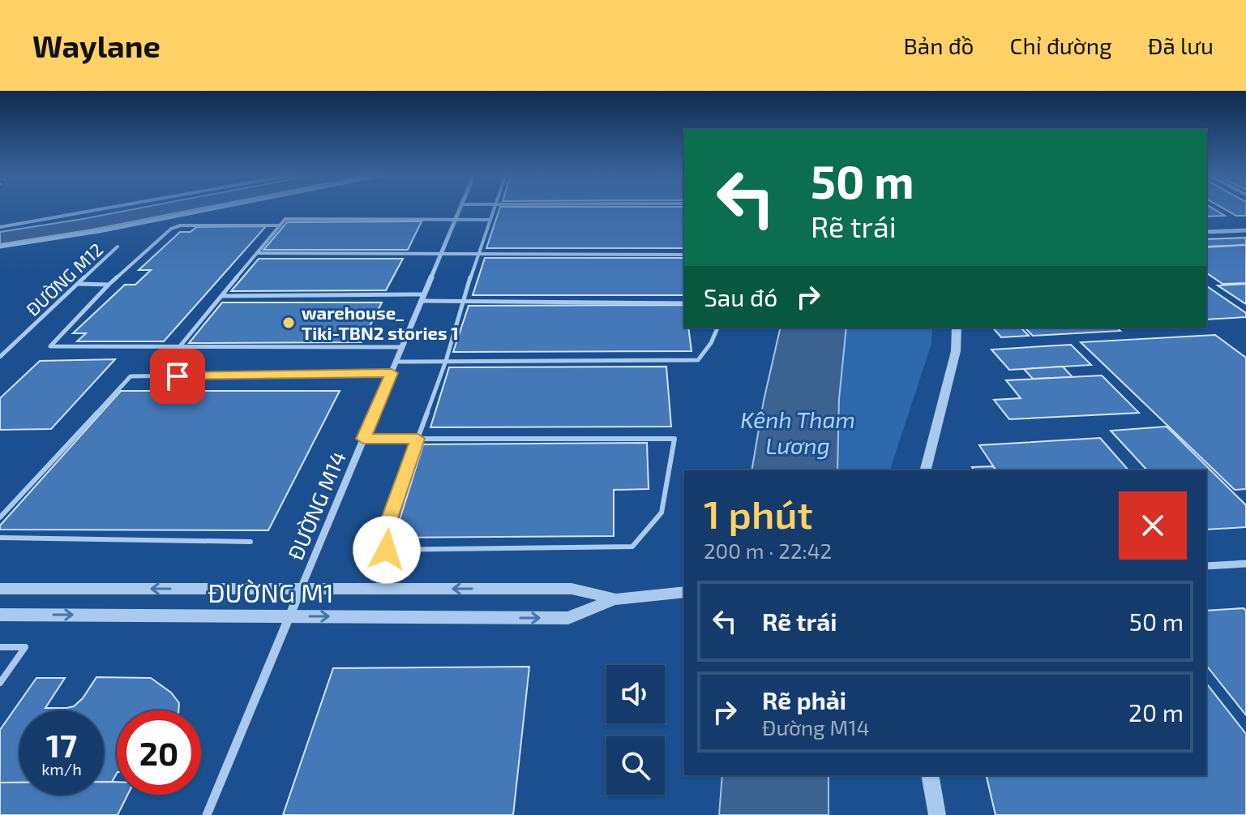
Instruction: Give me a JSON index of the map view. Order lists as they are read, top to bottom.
{
  "streets": {
    "street": ["ĐƯỜNG M14", "ĐƯỜNG M1"],
    "lane": ["ĐƯỜNG M12"]
  },
  "crossings": [
    ["ĐƯỜNG M14", "ĐƯỜNG M1"]
  ],
  "water": ["Kênh Tham Lương"],
  "places": ["warehouse_ Tiki-TBN2 stories 1"],
  "page": {
    "header": "Waylane",
    "nav": ["Bản đồ", "Chỉ đường", "Đã lưu"],
    "turn": ["50 m", "Rẽ trái"],
    "then": "Sau đó",
    "heading": ["1 phút", "200 m · 22:42"],
    "list": [
      {
        "name": "Rẽ trái",
        "value": "50 m"
      },
      {
        "name": "Rẽ phải",
        "note": "Đường M14",
        "value": "20 m"
      }
    ],
    "speed": "17 km/h",
    "limit": "20"
  }
}
